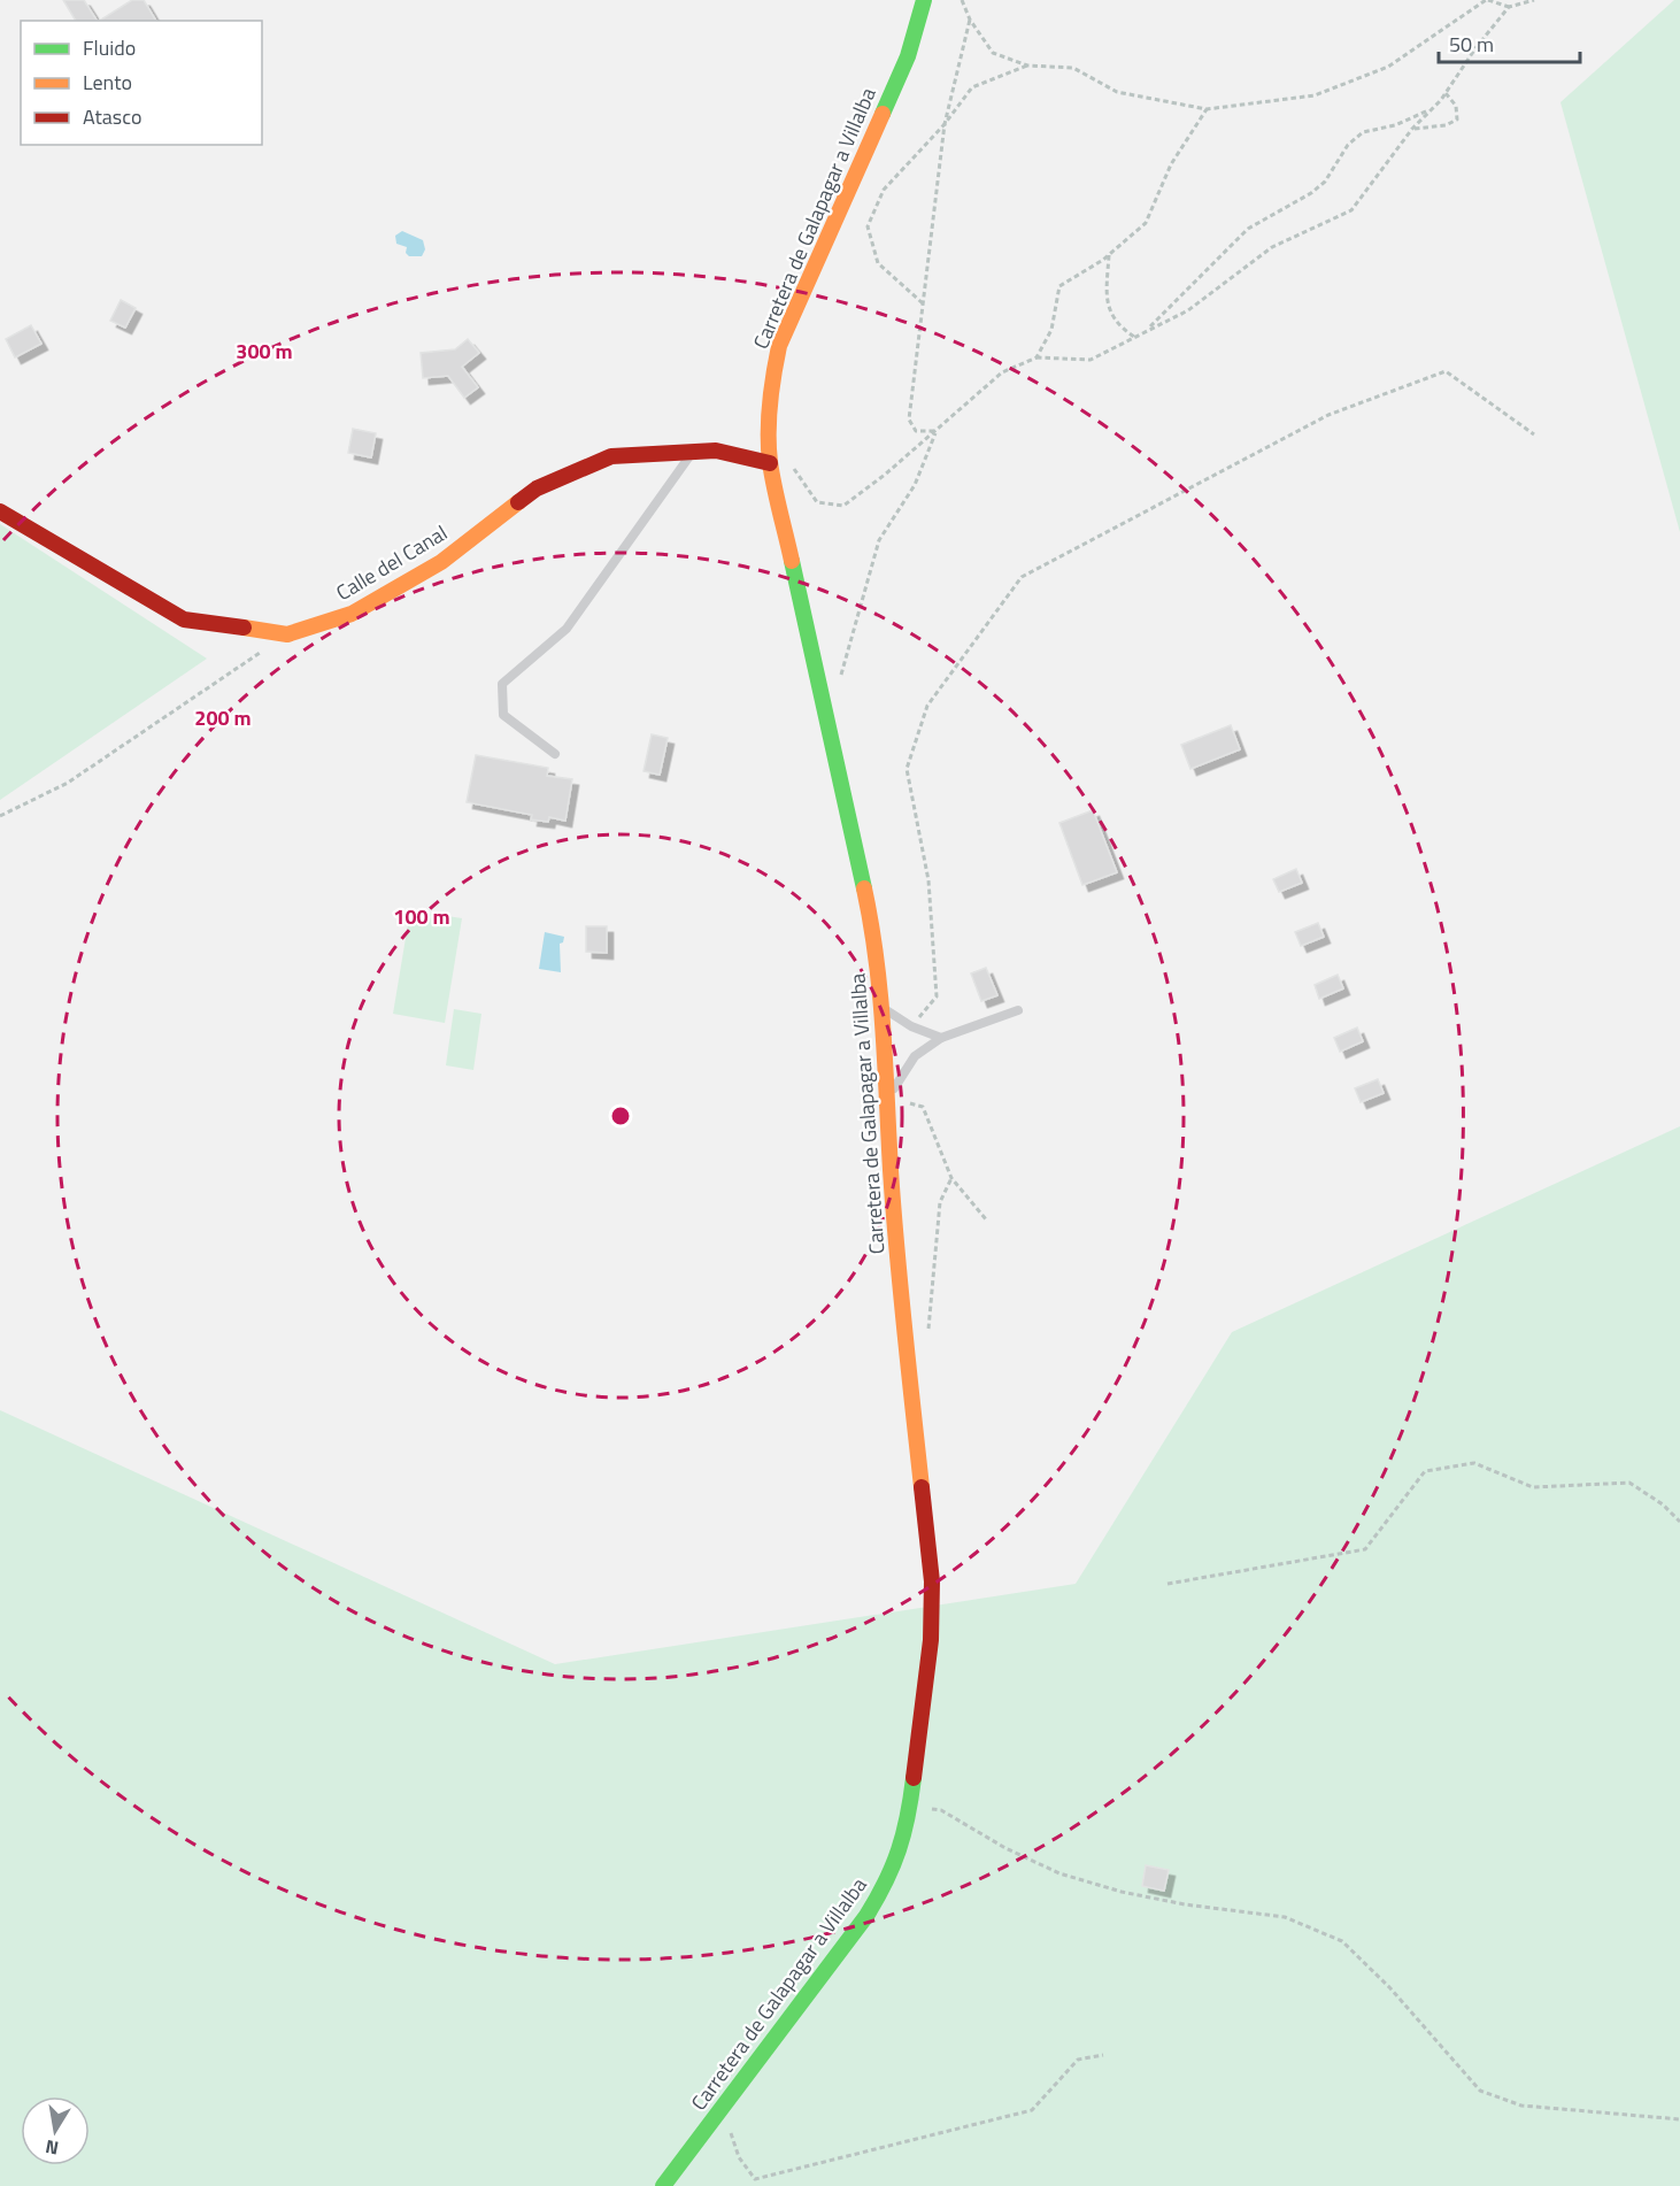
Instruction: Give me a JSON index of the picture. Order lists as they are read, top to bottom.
{
  "streets": {
    "street": ["Carretera de Galapagar a Villalba", "Calle del Canal"]
  },
  "crossings": [
    ["Carretera de Galapagar a Villalba", "Calle del Canal"]
  ],
  "legend": ["Fluido", "Lento", "Atasco"],
  "scale_bar": "50 m",
  "north": "bottom",
  "rings": ["300 m", "200 m", "100 m"]
}
